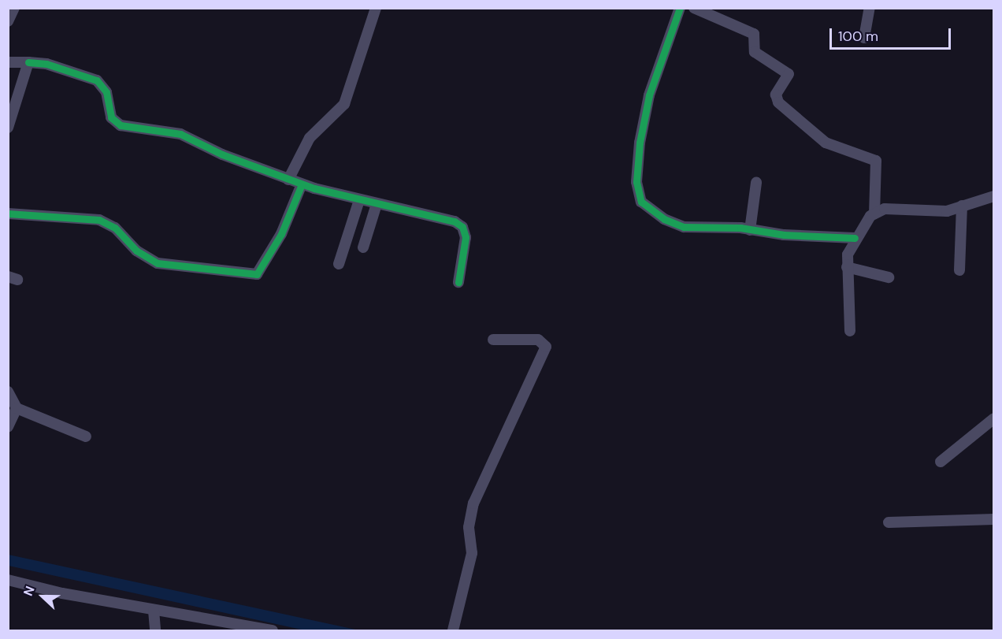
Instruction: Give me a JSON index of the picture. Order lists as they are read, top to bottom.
{
  "scale_bar": "100 m",
  "north": "left"
}
